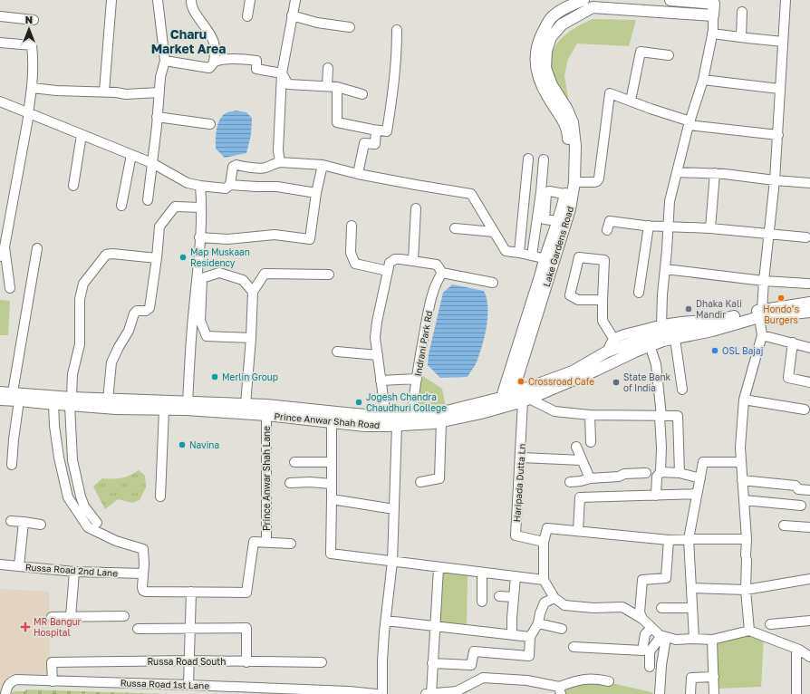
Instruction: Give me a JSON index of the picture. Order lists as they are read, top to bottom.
{
  "streets": {
    "main road": ["Lake Gardens Road", "Prince Anwar Shah Road"],
    "street": [
      "Indrani Park Rd",
      "Prince Anwar Shah Lane",
      "Haripada Dutta Ln",
      "Russa Road 2nd Lane",
      "Russa Road South",
      "Russa Road 1st Lane"
    ]
  },
  "crossings": [
    ["Lake Gardens Road", "Prince Anwar Shah Road"],
    ["Indrani Park Rd", "Prince Anwar Shah Road"],
    ["Prince Anwar Shah Road", "Prince Anwar Shah Lane"],
    ["Prince Anwar Shah Road", "Haripada Dutta Ln"],
    ["Prince Anwar Shah Lane", "Russa Road 2nd Lane"],
    ["Russa Road South", "Russa Road 1st Lane"]
  ],
  "districts": ["Charu Market Area"],
  "places": {
    "other": [
      "Map Muskaan Residency",
      "Hondo’s Burgers",
      "Dhaka Kali Mandir",
      "OSL Bajaj",
      "Merlin Group",
      "Crossroad Cafe",
      "State Bank of India",
      "Jogesh Chandra Chaudhuri College",
      "Navina"
    ],
    "health": ["MR Bangur Hospital"]
  },
  "north": "top"
}
